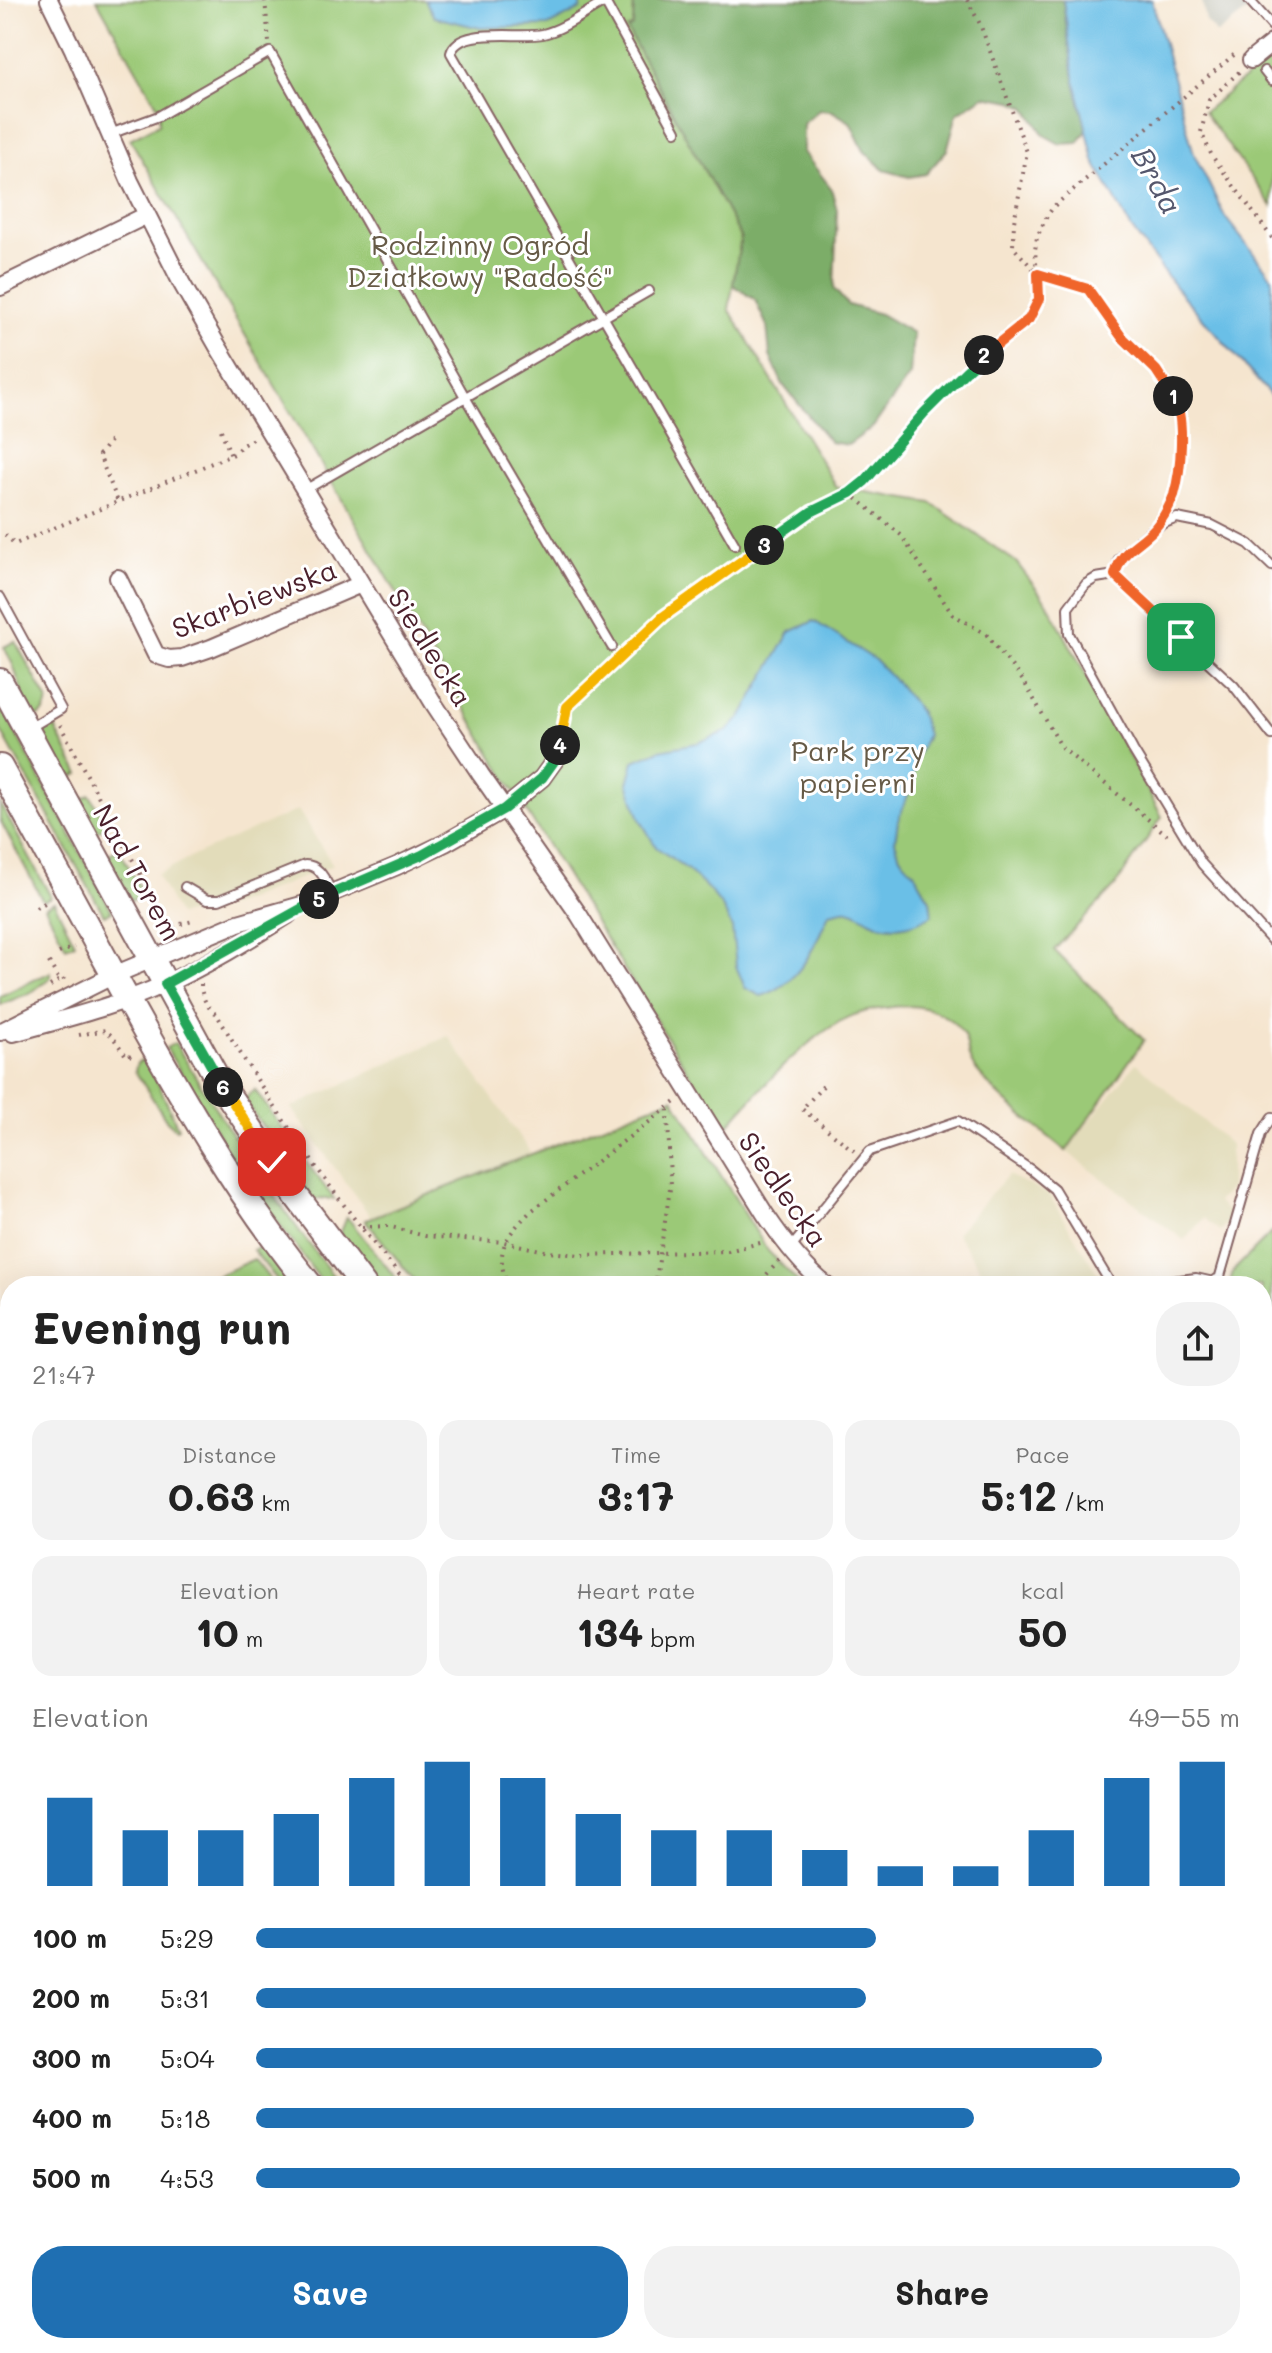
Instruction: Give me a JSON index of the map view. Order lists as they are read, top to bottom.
{
  "streets": {
    "main road": ["Nad Torem"],
    "street": ["Skarbiewska", "Siedlecka"]
  },
  "crossings": [
    ["Skarbiewska", "Siedlecka"]
  ],
  "water": ["Brda"],
  "parks": ["Rodzinny Ogród Działkowy \"Radość\"", "Park przy papierni"],
  "page": {
    "pins": [
      "2",
      "1",
      "3",
      "4",
      "5",
      "6"
    ],
    "heading": ["Evening run", "21:47"],
    "stats": [
      ["Distance", "0.63 km"],
      ["Time", "3:17"],
      ["Pace", "5:12 /km"],
      ["Elevation", "10 m"],
      ["Heart rate", "134 bpm"],
      ["kcal", "50"]
    ],
    "chart": ["Elevation", "49–55 m"],
    "list": [
      {
        "name": "100 m",
        "note": "5:29"
      },
      {
        "name": "200 m",
        "note": "5:31"
      },
      {
        "name": "300 m",
        "note": "5:04"
      },
      {
        "name": "400 m",
        "note": "5:18"
      },
      {
        "name": "500 m",
        "note": "4:53"
      }
    ],
    "buttons": ["Save", "Share"]
  }
}
